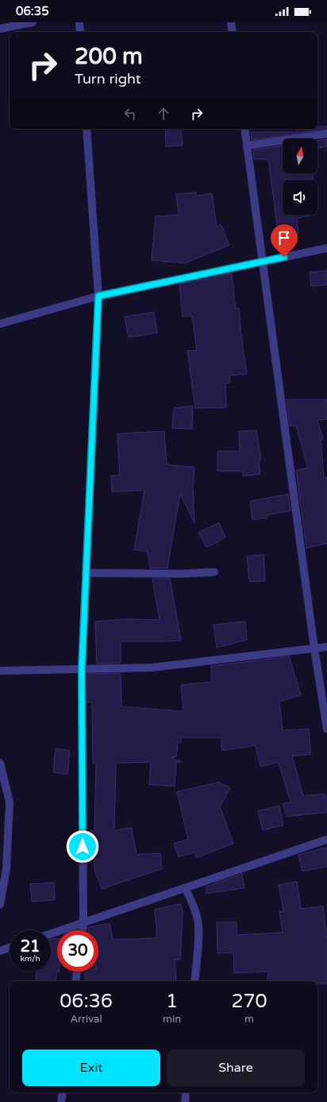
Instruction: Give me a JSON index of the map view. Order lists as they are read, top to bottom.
{
  "north": "top",
  "page": {
    "status": "06:35",
    "turn": ["200 m", "Turn right"],
    "speed": "21 km/h",
    "limit": "30",
    "eta": [
      "06:36",
      "Arrival",
      "1",
      "min",
      "270",
      "m"
    ],
    "buttons": ["Exit", "Share"]
  }
}
